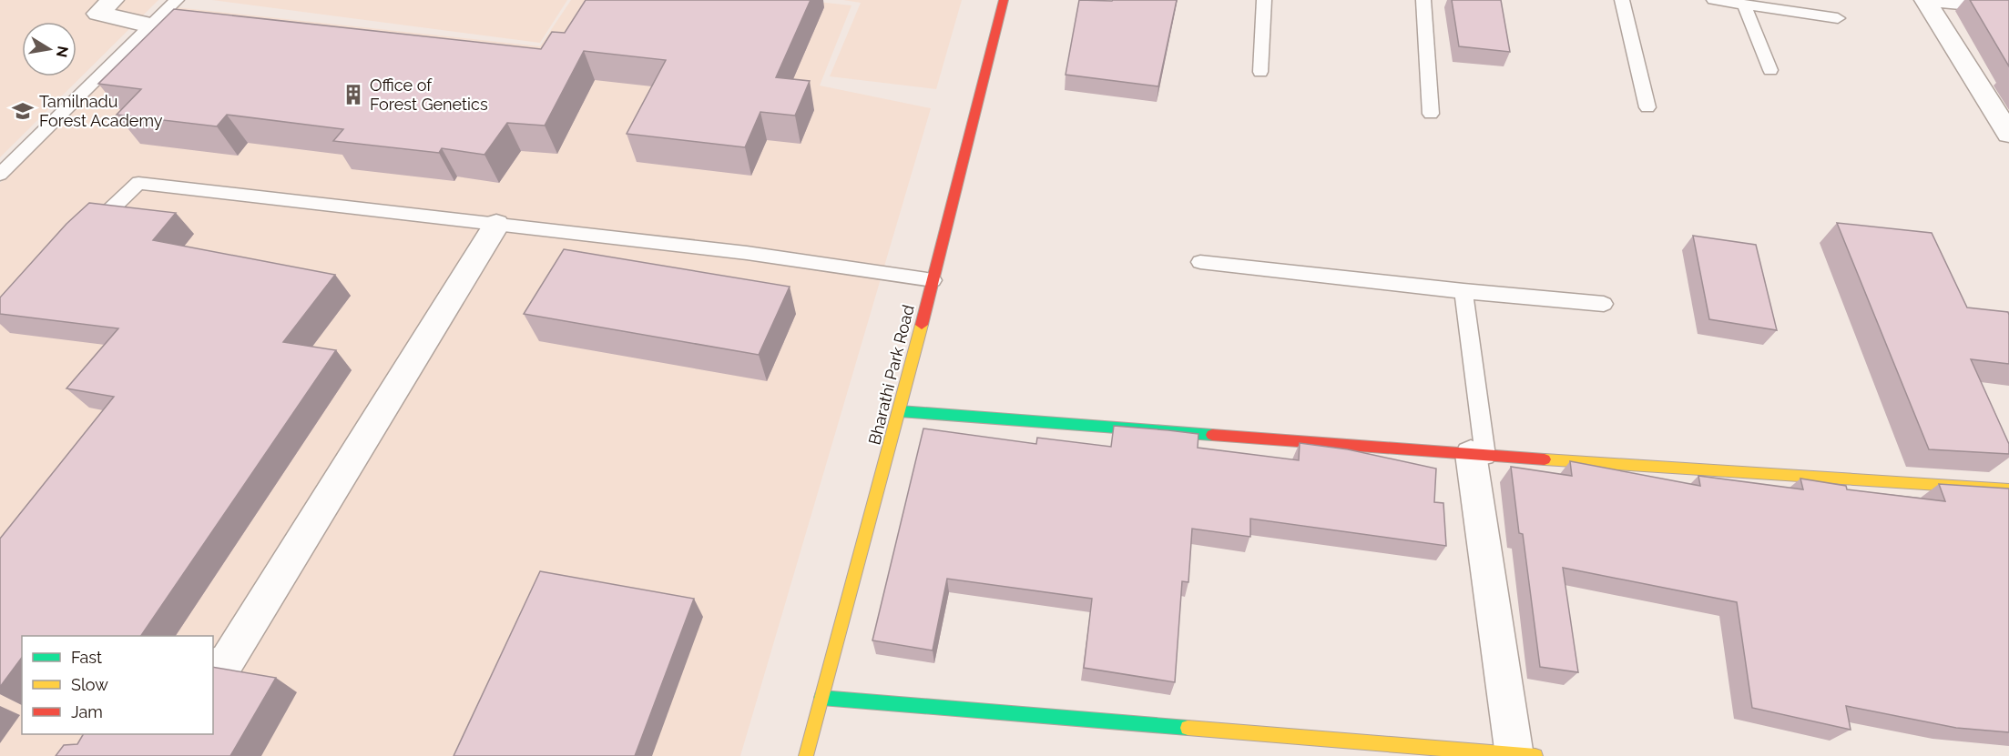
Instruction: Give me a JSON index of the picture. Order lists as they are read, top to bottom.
{
  "streets": {
    "street": ["Bharathi Park Road"]
  },
  "places": {
    "building": ["Office of Forest Genetics"],
    "school or university": ["Tamilnadu Forest Academy"]
  },
  "legend": ["Fast", "Slow", "Jam"],
  "north": "right"
}
